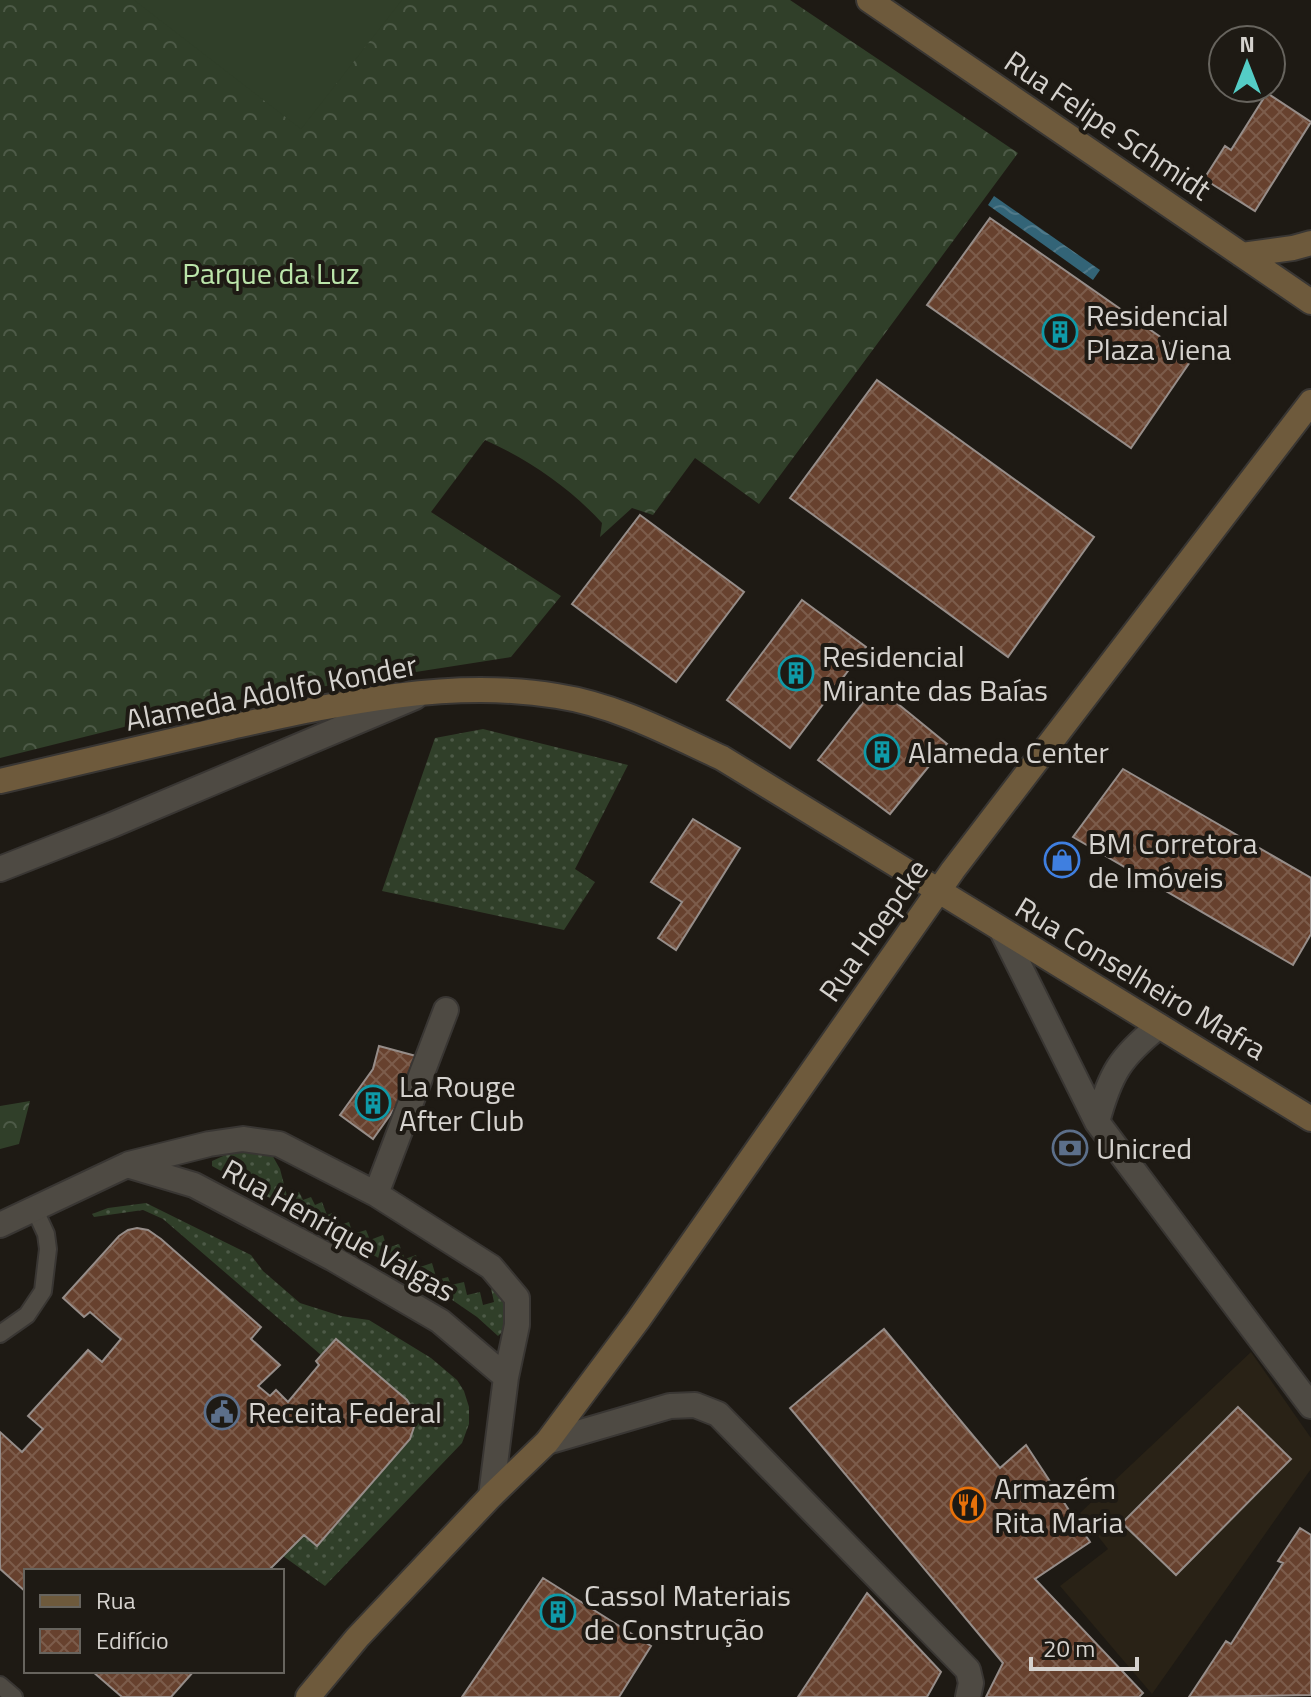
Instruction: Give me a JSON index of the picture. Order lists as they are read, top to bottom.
{
  "streets": {
    "main road": [
      "Rua Felipe Schmidt",
      "Alameda Adolfo Konder",
      "Rua Hoepcke",
      "Rua Conselheiro Mafra"
    ],
    "street": ["Rua Henrique Valgas"]
  },
  "crossings": [
    ["Alameda Adolfo Konder", "Rua Hoepcke"],
    ["Alameda Adolfo Konder", "Rua Conselheiro Mafra"],
    ["Rua Hoepcke", "Rua Conselheiro Mafra"],
    ["Rua Hoepcke", "Rua Henrique Valgas"]
  ],
  "parks": ["Parque da Luz"],
  "places": {
    "building": [
      "Residencial Plaza Viena",
      "Residencial Mirante das Baías",
      "Alameda Center",
      "La Rouge After Club",
      "Cassol Materiais de Construção"
    ],
    "shop": ["BM Corretora de Imóveis"],
    "bank": ["Unicred"],
    "public building": ["Receita Federal"],
    "restaurant": ["Armazém Rita Maria"]
  },
  "legend": ["Rua", "Edifício"],
  "scale_bar": "20 m",
  "north": "top"
}
